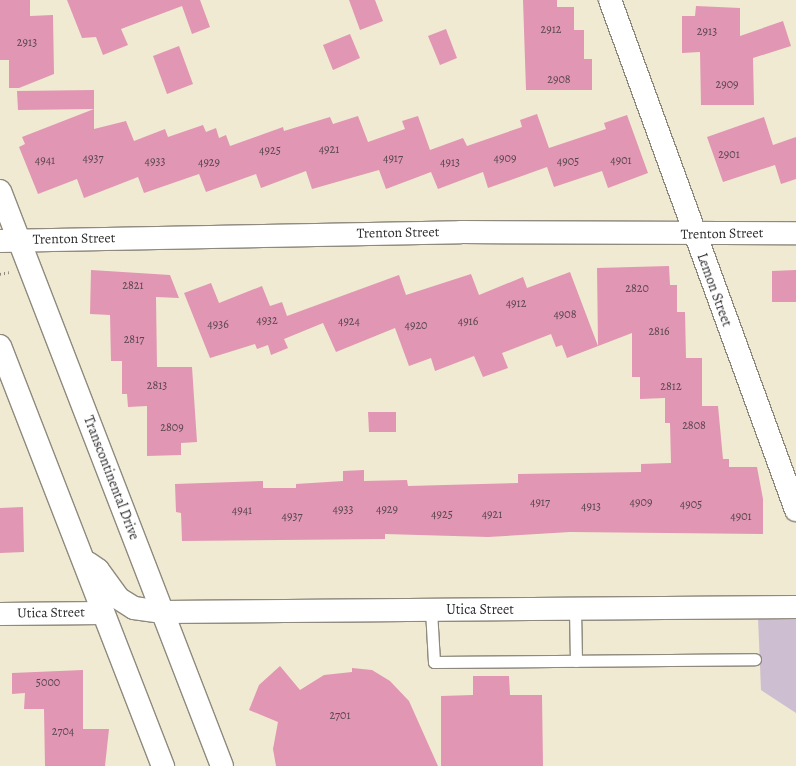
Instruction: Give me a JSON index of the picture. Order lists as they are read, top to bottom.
{
  "streets": {
    "street": [
      "Trenton Street",
      "Lemon Street",
      "Transcontinental Drive",
      "Utica Street"
    ]
  },
  "crossings": [
    ["Trenton Street", "Lemon Street"],
    ["Trenton Street", "Transcontinental Drive"],
    ["Transcontinental Drive", "Utica Street"]
  ],
  "house_numbers": [
    "2912",
    "2913",
    "2913",
    "2908",
    "2909",
    "4921",
    "4925",
    "2901",
    "4937",
    "4917",
    "4909",
    "4941",
    "4901",
    "4933",
    "4905",
    "4929",
    "4913",
    "2821",
    "2820",
    "4912",
    "4908",
    "4932",
    "4924",
    "4916",
    "4936",
    "4920",
    "2816",
    "2817",
    "2813",
    "2812",
    "2808",
    "2809",
    "4917",
    "4909",
    "4905",
    "4913",
    "4933",
    "4929",
    "4941",
    "4925",
    "4921",
    "4937",
    "4901",
    "5000",
    "2701",
    "2704"
  ]
}
